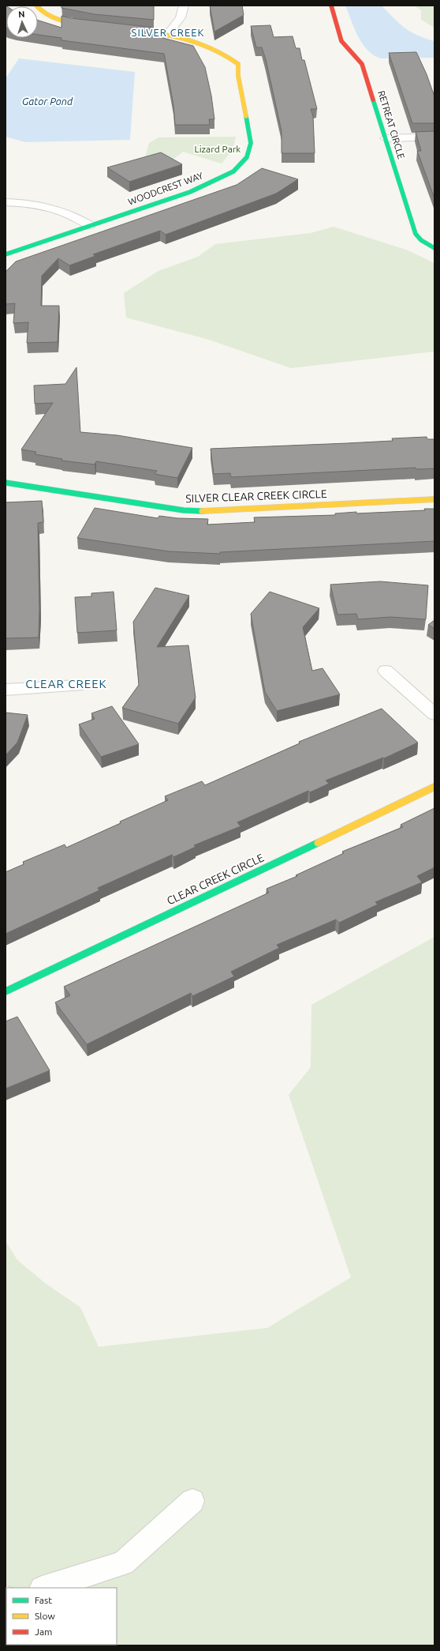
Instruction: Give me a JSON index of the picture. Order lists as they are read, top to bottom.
{
  "streets": {
    "street": [
      "RETREAT CIRCLE",
      "WOODCREST WAY",
      "SILVER CLEAR CREEK CIRCLE",
      "CLEAR CREEK CIRCLE"
    ]
  },
  "districts": ["SILVER CREEK", "CLEAR CREEK"],
  "water": ["Gator Pond"],
  "parks": ["Lizard Park"],
  "legend": ["Fast", "Slow", "Jam"],
  "north": "top"
}
